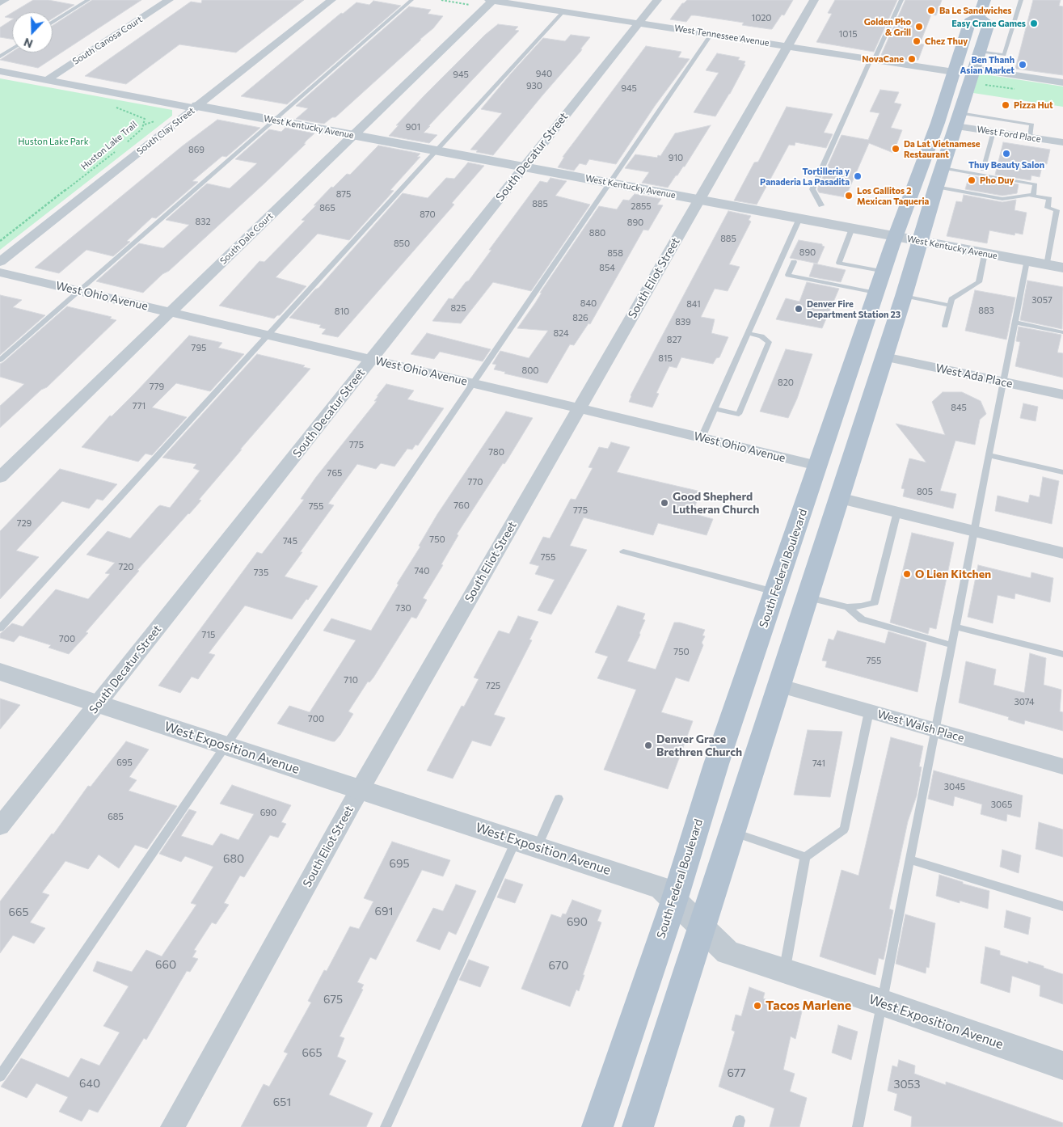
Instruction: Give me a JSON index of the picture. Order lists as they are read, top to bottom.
{
  "streets": {
    "main road": ["South Federal Boulevard"],
    "street": [
      "West Tennessee Avenue",
      "South Canosa Court",
      "West Kentucky Avenue",
      "South Clay Street",
      "West Ford Place",
      "South Decatur Street",
      "South Dale Court",
      "South Eliot Street",
      "West Ohio Avenue",
      "West Ada Place",
      "West Walsh Place",
      "West Exposition Avenue"
    ],
    "path": ["Huston Lake Trail"]
  },
  "crossings": [
    ["West Tennessee Avenue", "South Decatur Street"],
    ["West Tennessee Avenue", "South Dale Court"],
    ["West Tennessee Avenue", "South Eliot Street"],
    ["West Tennessee Avenue", "South Federal Boulevard"],
    ["South Canosa Court", "West Kentucky Avenue"],
    ["West Kentucky Avenue", "South Clay Street"],
    ["West Kentucky Avenue", "South Decatur Street"],
    ["West Kentucky Avenue", "South Dale Court"],
    ["West Kentucky Avenue", "South Eliot Street"],
    ["West Kentucky Avenue", "South Federal Boulevard"],
    ["South Decatur Street", "West Ohio Avenue"],
    ["South Decatur Street", "West Exposition Avenue"],
    ["South Dale Court", "West Ohio Avenue"],
    ["South Eliot Street", "West Ohio Avenue"],
    ["South Eliot Street", "West Exposition Avenue"],
    ["West Ohio Avenue", "South Federal Boulevard"],
    ["South Federal Boulevard", "West Exposition Avenue"]
  ],
  "parks": ["Huston Lake Park"],
  "places": [
    "Ba Le Sandwiches",
    "Easy Crane Games",
    "Golden Pho & Grill",
    "Chez Thuy",
    "NovaCane",
    "Ben Thanh Asian Market",
    "Pizza Hut",
    "Da Lat Vietnamese Restaurant",
    "Thuy Beauty Salon",
    "Tortilleria y Panaderia La Pasadita",
    "Pho Duy",
    "Los Gallitos 2 Mexican Taqueria",
    "Denver Fire Department Station 23",
    "Good Shepherd Lutheran Church",
    "O Lien Kitchen",
    "Denver Grace Brethren Church",
    "Tacos Marlene"
  ],
  "house_numbers": [
    "1020",
    "1015",
    "940",
    "945",
    "930",
    "945",
    "901",
    "869",
    "910",
    "875",
    "885",
    "2855",
    "865",
    "870",
    "832",
    "890",
    "880",
    "885",
    "850",
    "890",
    "858",
    "854",
    "3057",
    "840",
    "841",
    "825",
    "883",
    "810",
    "826",
    "839",
    "824",
    "827",
    "795",
    "815",
    "800",
    "820",
    "779",
    "771",
    "845",
    "775",
    "780",
    "765",
    "770",
    "805",
    "760",
    "755",
    "775",
    "729",
    "750",
    "745",
    "755",
    "720",
    "740",
    "735",
    "730",
    "715",
    "700",
    "750",
    "755",
    "710",
    "725",
    "3074",
    "700",
    "695",
    "741",
    "3045",
    "3065",
    "690",
    "685",
    "680",
    "695",
    "691",
    "665",
    "690",
    "660",
    "670",
    "675",
    "665",
    "677",
    "640",
    "3053",
    "651"
  ],
  "north": "bottom"
}
